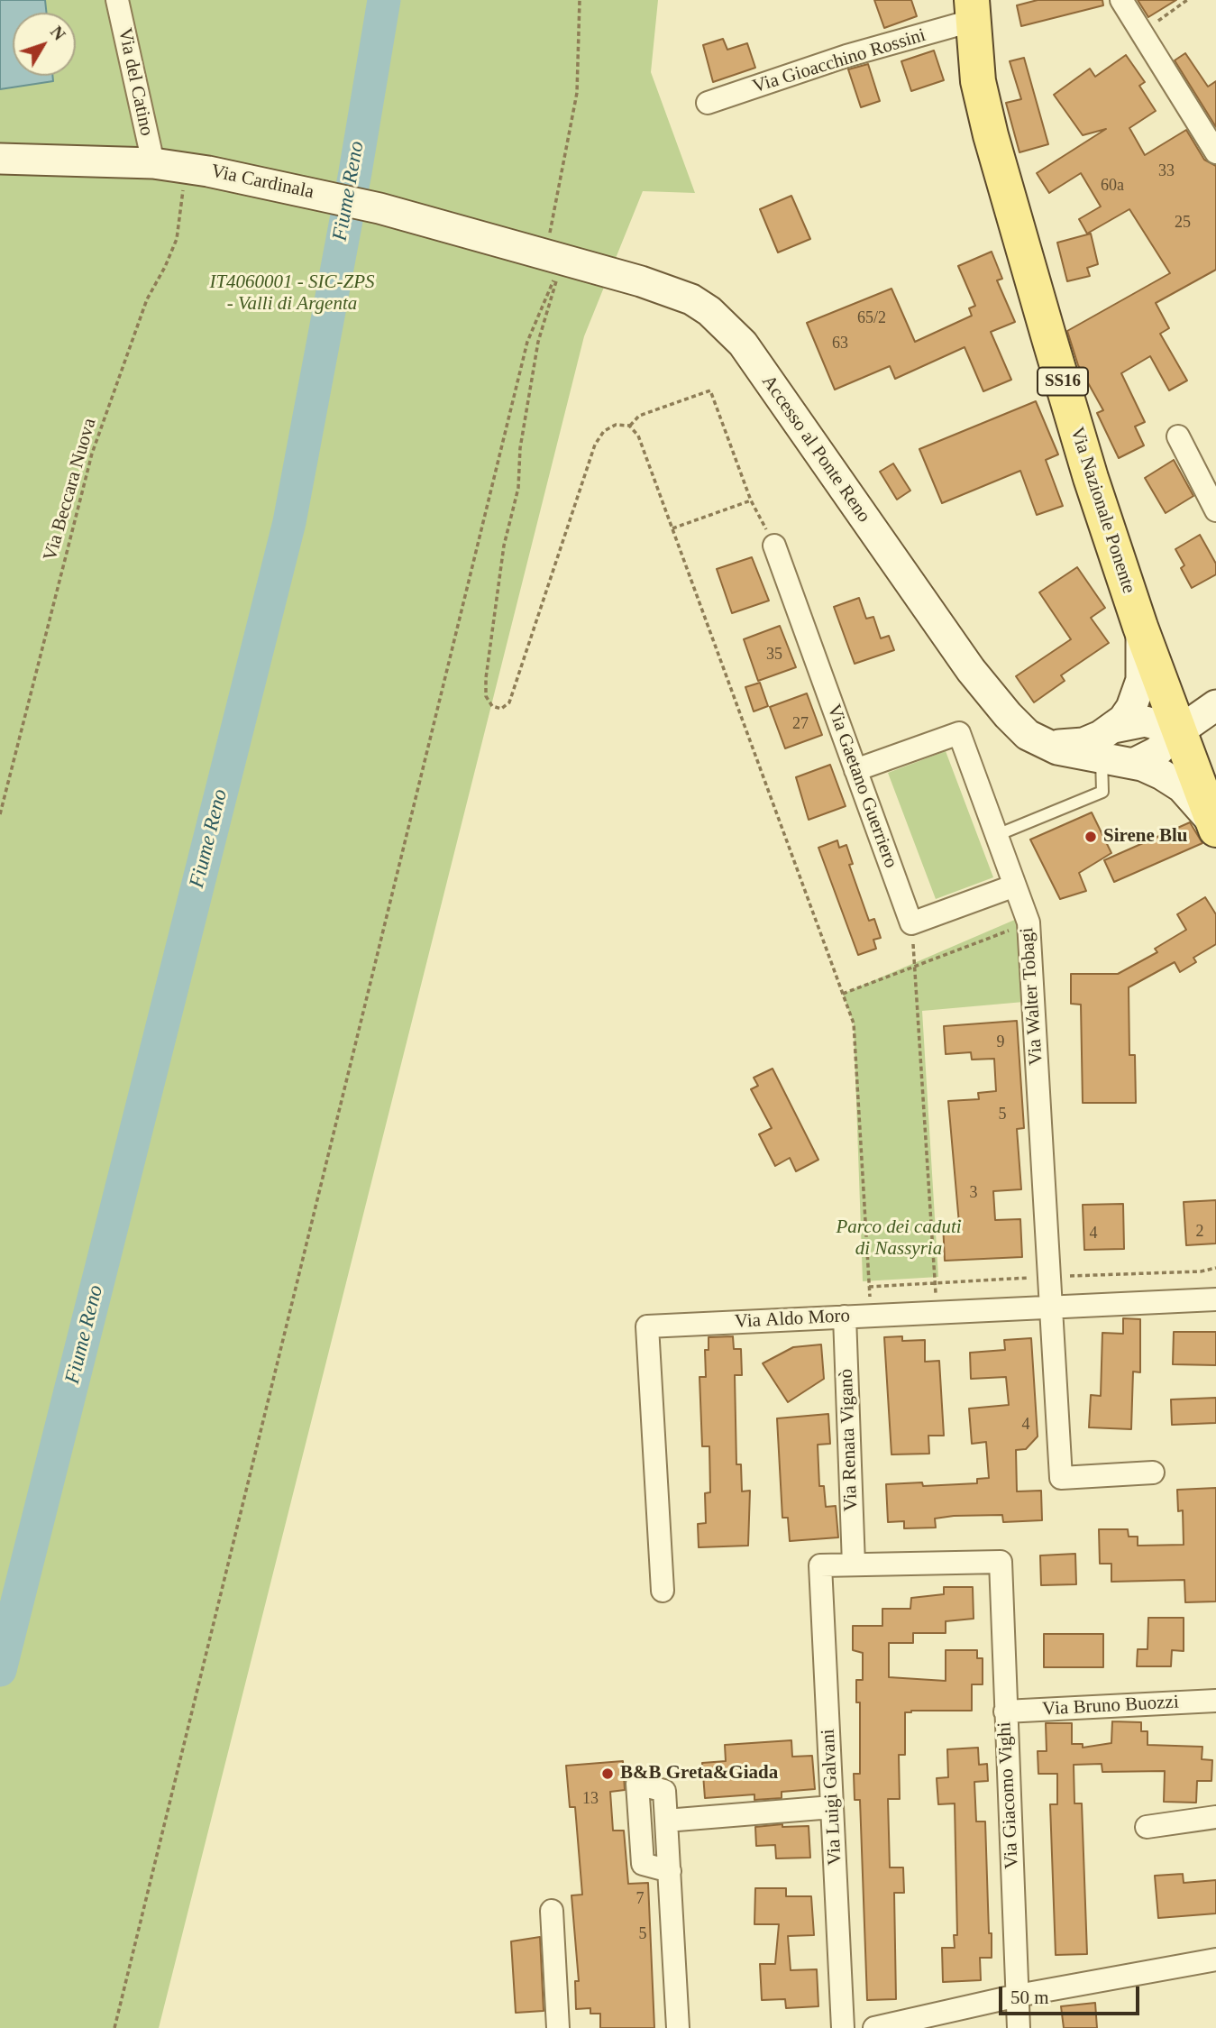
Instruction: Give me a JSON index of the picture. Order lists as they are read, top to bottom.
{
  "streets": {
    "main road": [
      "Via Cardinala",
      "SS16",
      "Accesso al Ponte Reno",
      "Via Nazionale Ponente"
    ],
    "street": [
      "Via Gioacchino Rossini",
      "Via del Catino",
      "Via Gaetano Guerriero",
      "Via Walter Tobagi",
      "Via Aldo Moro",
      "Via Renata Viganò",
      "Via Bruno Buozzi",
      "Via Giacomo Vighi",
      "Via Luigi Galvani"
    ],
    "path": ["Via Beccara Nuova"]
  },
  "crossings": [
    ["Via Gioacchino Rossini", "Via Nazionale Ponente"],
    ["Via del Catino", "Via Cardinala"],
    ["Via Cardinala", "Accesso al Ponte Reno"],
    ["Via Cardinala", "Via Beccara Nuova"],
    ["Accesso al Ponte Reno", "Via Nazionale Ponente"],
    ["Via Gaetano Guerriero", "Via Walter Tobagi"],
    ["Via Walter Tobagi", "Via Aldo Moro"],
    ["Via Aldo Moro", "Via Renata Viganò"],
    ["Via Renata Viganò", "Via Giacomo Vighi"],
    ["Via Renata Viganò", "Via Luigi Galvani"],
    ["Via Bruno Buozzi", "Via Giacomo Vighi"],
    ["Via Giacomo Vighi", "Via Luigi Galvani"]
  ],
  "water": ["Fiume Reno"],
  "parks": ["IT4060001 - SIC-ZPS - Valli di Argenta", "Parco dei caduti di Nassyria"],
  "places": ["Sirene Blu", "B&B Greta&Giada"],
  "house_numbers": [
    "33",
    "60a",
    "25",
    "65/2",
    "63",
    "35",
    "27",
    "9",
    "5",
    "3",
    "2",
    "4",
    "4",
    "13",
    "7",
    "5"
  ],
  "scale_bar": "50 m",
  "north": "top right"
}
